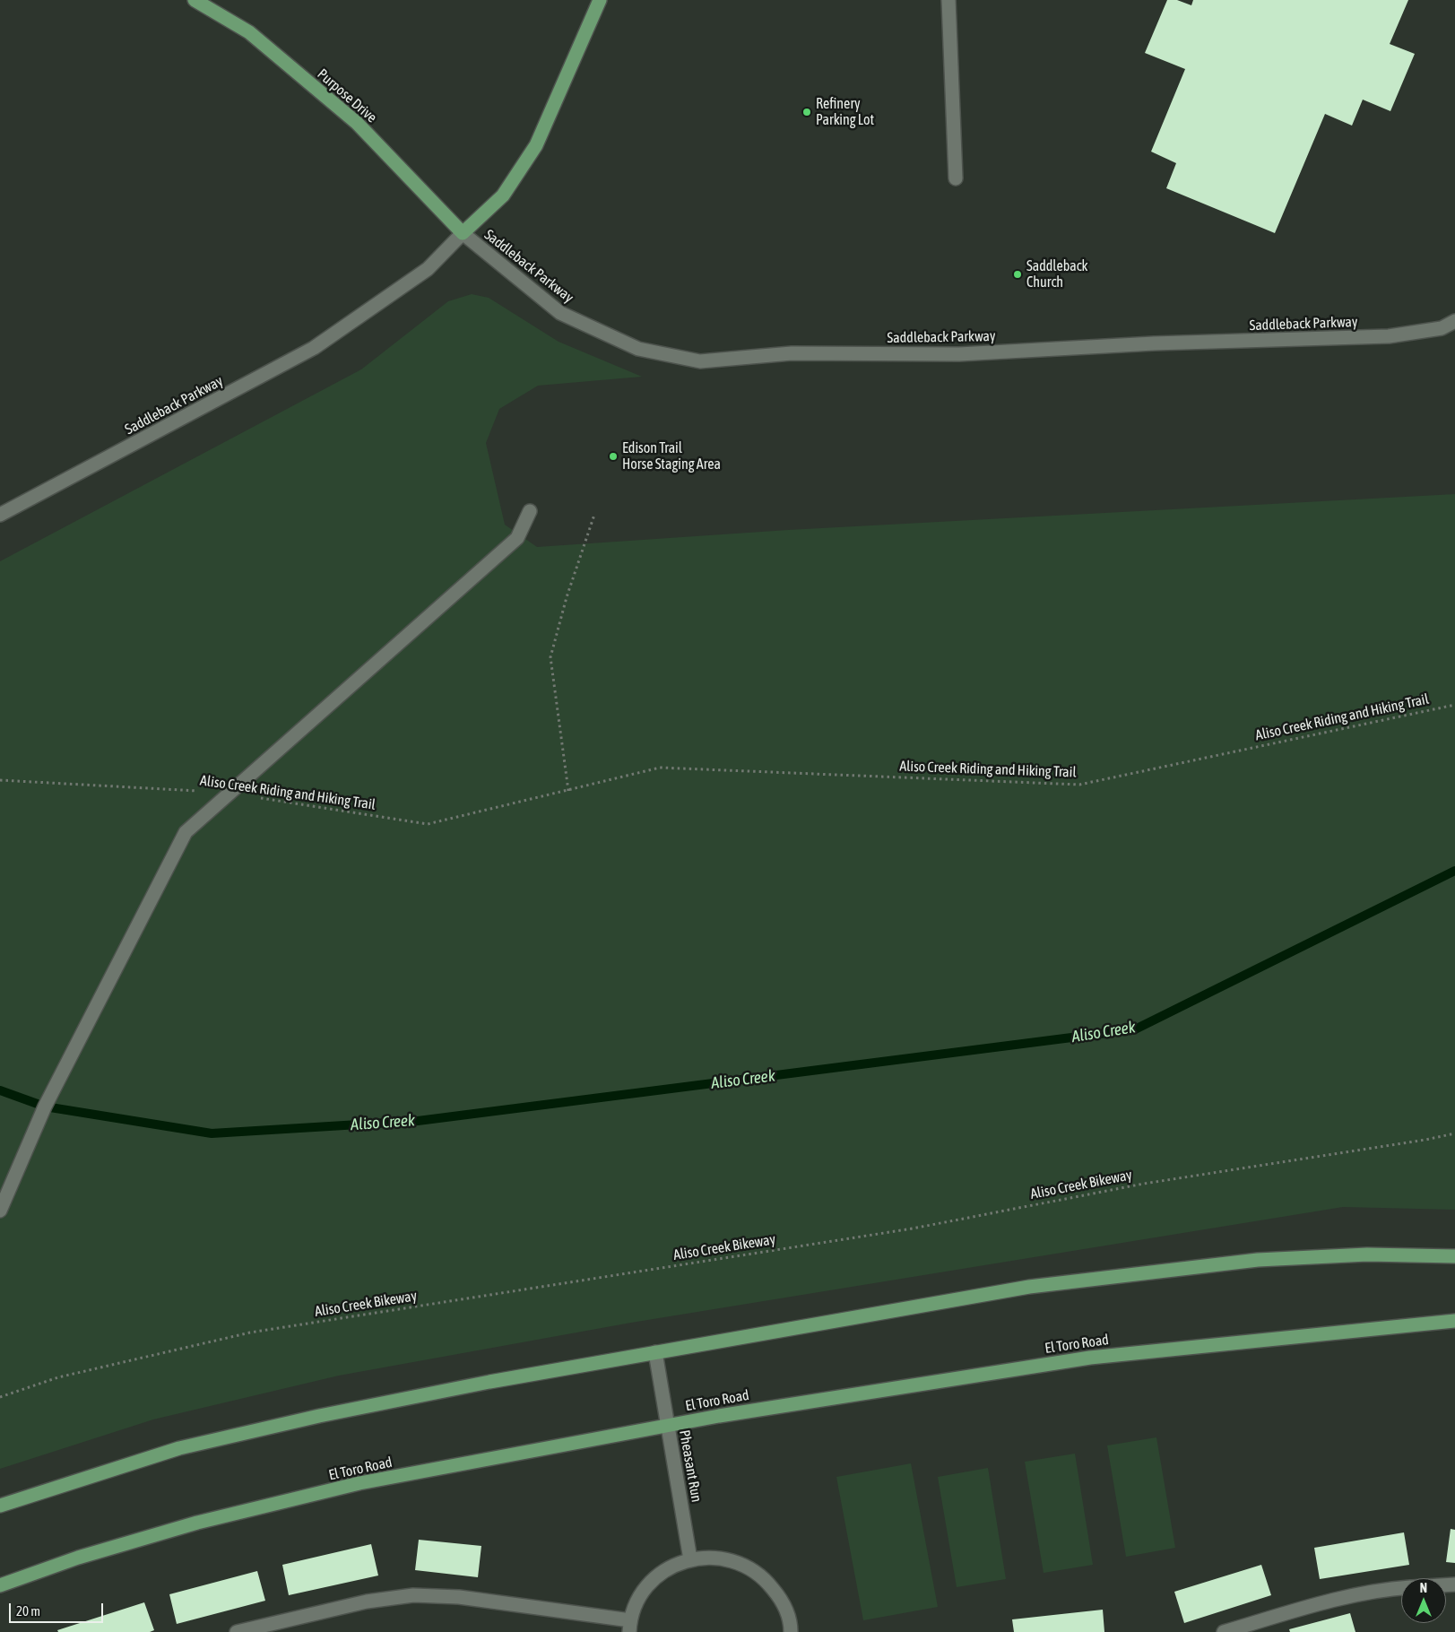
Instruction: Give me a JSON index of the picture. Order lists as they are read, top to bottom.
{
  "streets": {
    "main road": ["Purpose Drive", "Saddleback Parkway", "El Toro Road"],
    "street": ["Pheasant Run"],
    "path": ["Aliso Creek Riding and Hiking Trail", "Aliso Creek Bikeway"]
  },
  "crossings": [
    ["Purpose Drive", "Saddleback Parkway"],
    ["El Toro Road", "Pheasant Run"]
  ],
  "water": ["Aliso Creek"],
  "places": ["Refinery Parking Lot", "Saddleback Church", "Edison Trail Horse Staging Area"],
  "scale_bar": "20 m",
  "north": "top"
}
